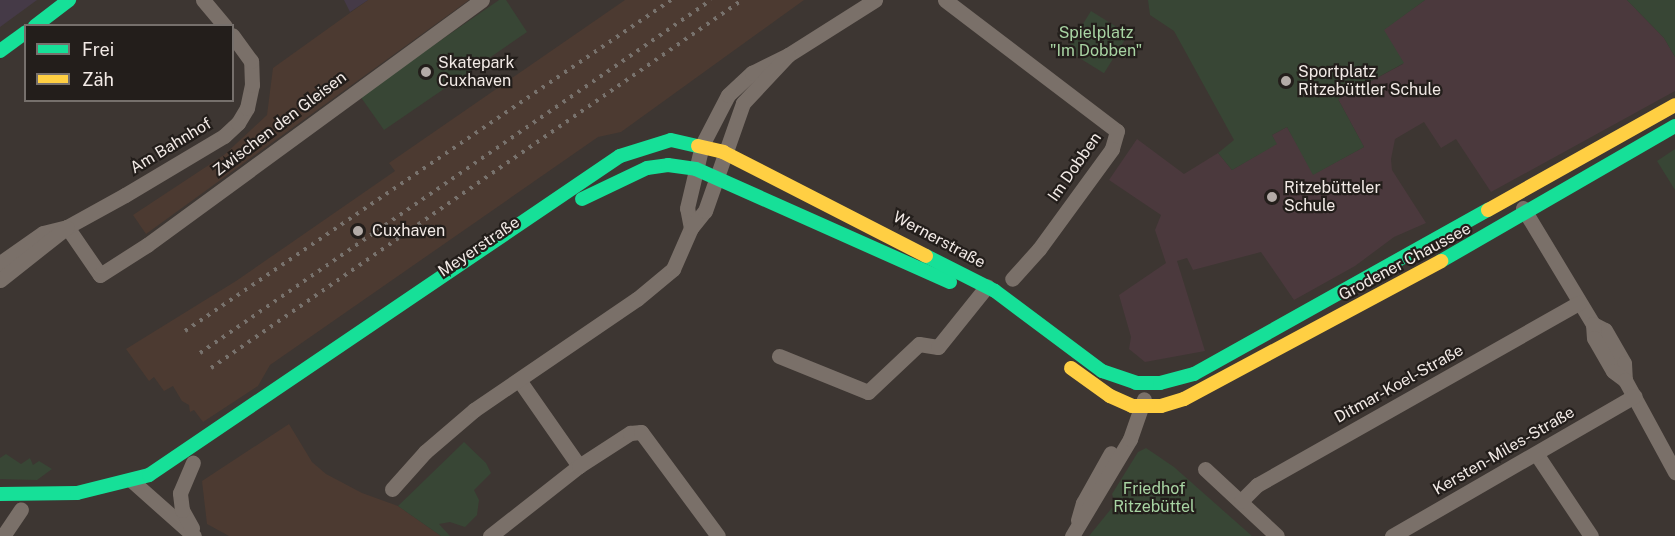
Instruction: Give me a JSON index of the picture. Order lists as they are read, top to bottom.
{
  "streets": {
    "main road": ["Wernerstraße", "Meyerstraße", "Grodener Chaussee"],
    "street": [
      "Zwischen den Gleisen",
      "Am Bahnhof",
      "Im Dobben",
      "Ditmar-Koel-Straße",
      "Kersten-Miles-Straße"
    ]
  },
  "crossings": [
    ["Zwischen den Gleisen", "Am Bahnhof"],
    ["Wernerstraße", "Meyerstraße"],
    ["Wernerstraße", "Grodener Chaussee"]
  ],
  "parks": ["Spielplatz \"Im Dobben\"", "Friedhof Ritzebüttel"],
  "places": [
    "Skatepark Cuxhaven",
    "Sportplatz Ritzebüttler Schule",
    "Ritzebütteler Schule",
    "Cuxhaven"
  ],
  "legend": ["Frei", "Zäh"]
}
